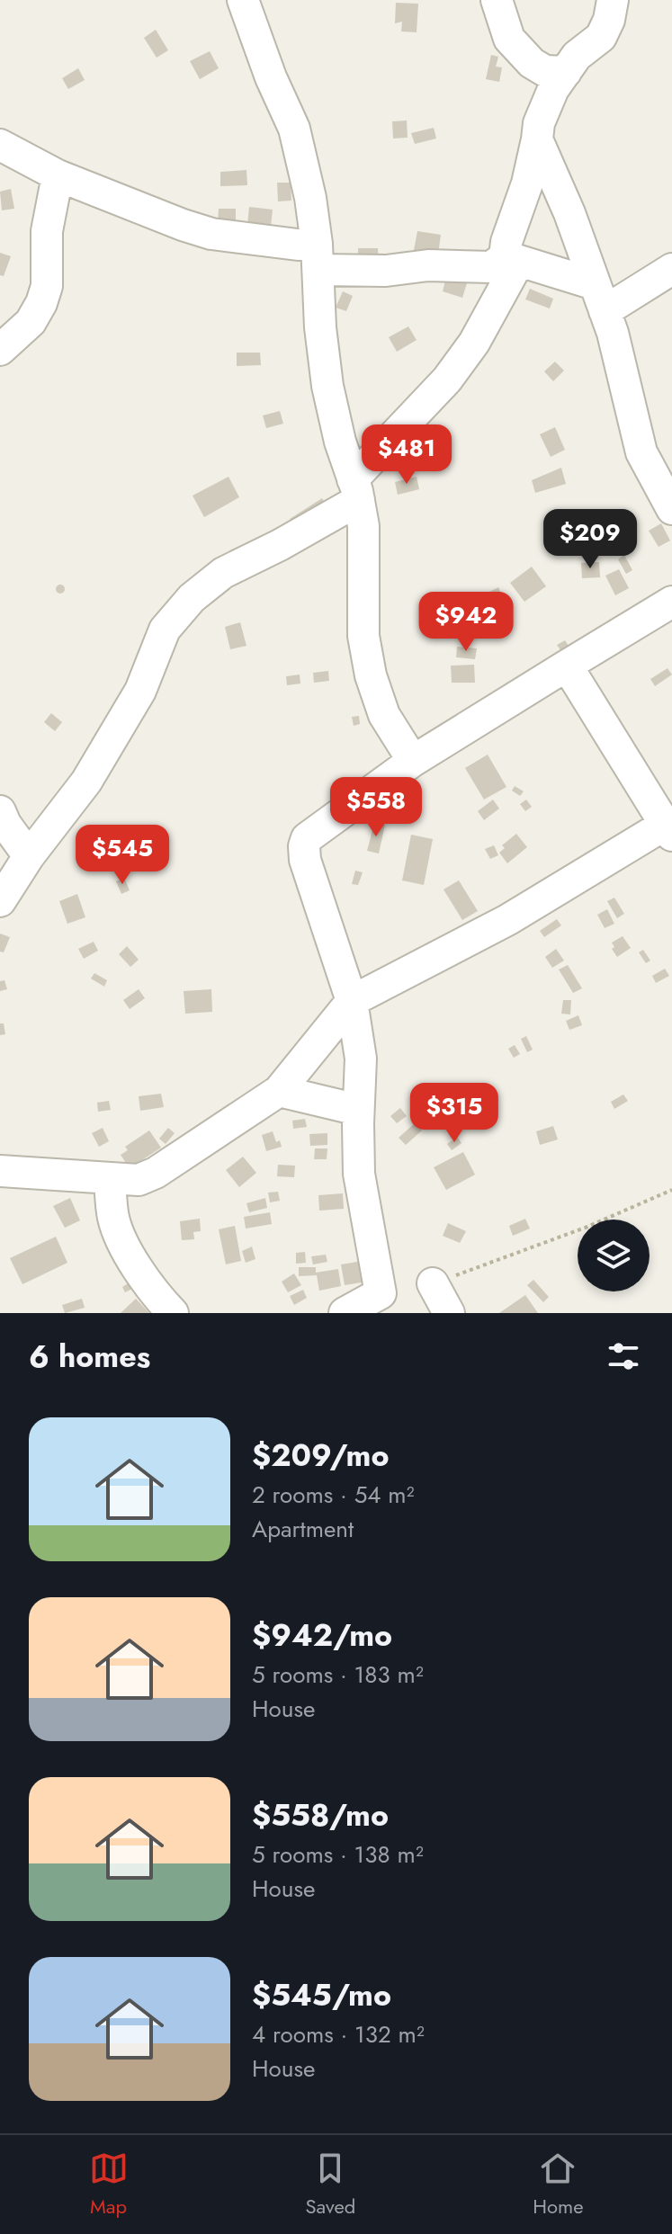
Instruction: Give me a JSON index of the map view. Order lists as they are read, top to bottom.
{
  "page": {
    "price": [
      "$481",
      "$209",
      "$942",
      "$558",
      "$545",
      "$315"
    ],
    "heading": "6 homes",
    "list": [
      {
        "name": "$209/mo",
        "note": "2 rooms · 54 m² · Apartment"
      },
      {
        "name": "$942/mo",
        "note": "5 rooms · 183 m² · House"
      },
      {
        "name": "$558/mo",
        "note": "5 rooms · 138 m² · House"
      },
      {
        "name": "$545/mo",
        "note": "4 rooms · 132 m² · House"
      }
    ],
    "tabs": ["Map", "Saved", "Home"]
  }
}
